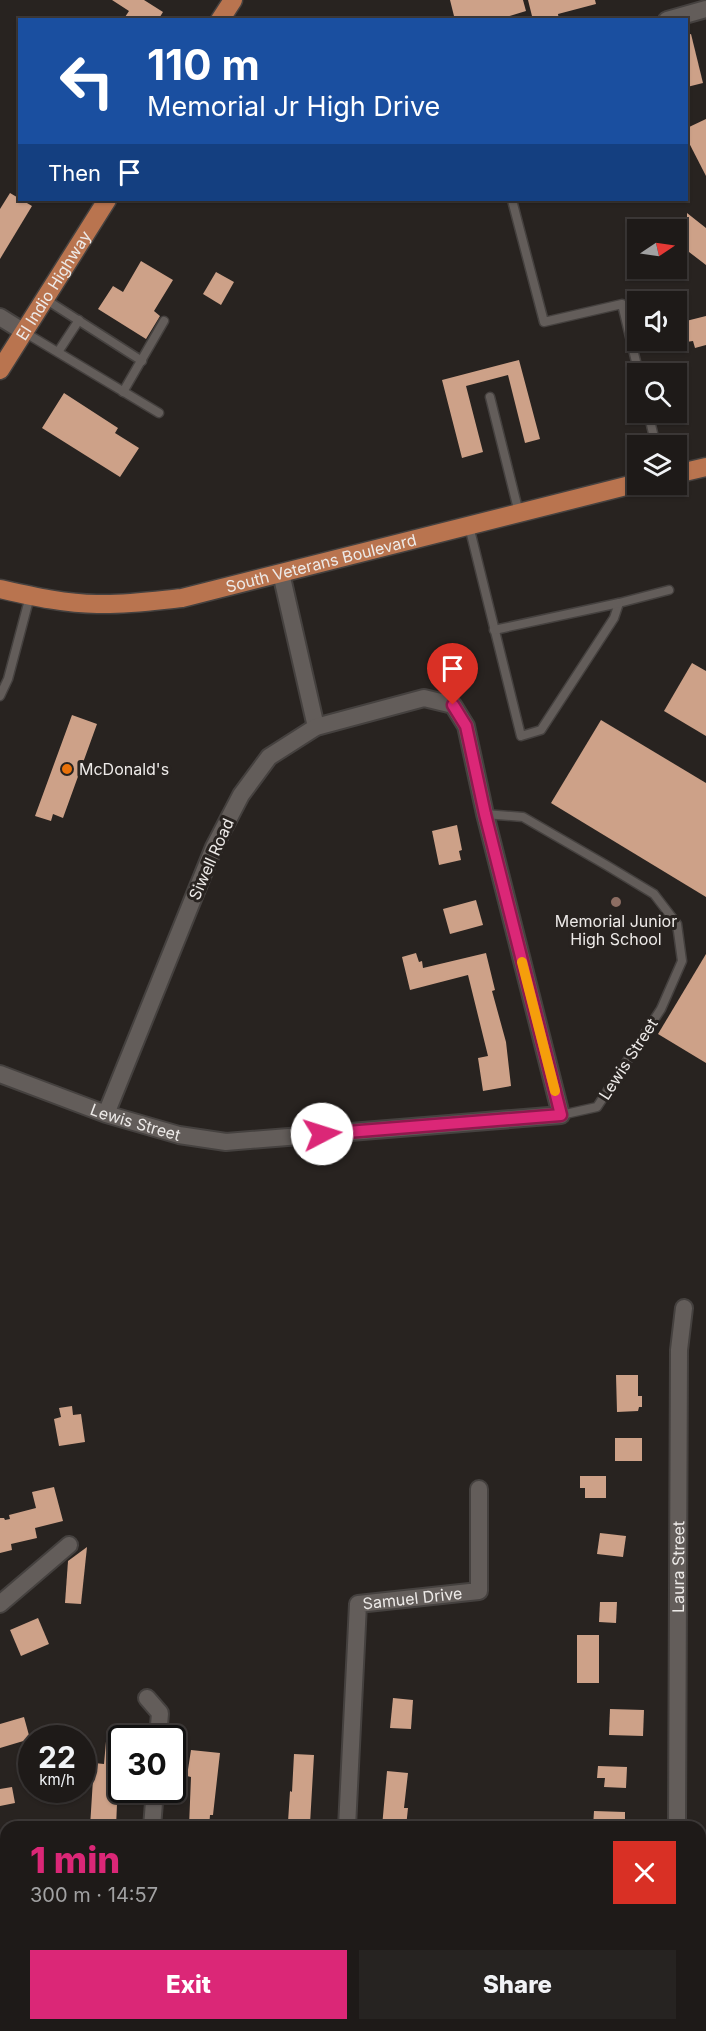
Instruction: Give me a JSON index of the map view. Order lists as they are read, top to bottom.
{
  "streets": {
    "main road": ["El Indio Highway", "South Veterans Boulevard"],
    "street": [
      "Siwell Road",
      "Lewis Street",
      "Laura Street",
      "Samuel Drive"
    ]
  },
  "crossings": [
    ["Siwell Road", "Lewis Street"]
  ],
  "places": ["McDonald's", "Memorial Junior High School"],
  "north": "right",
  "page": {
    "turn": ["110 m", "Memorial Jr High Drive"],
    "then": "Then",
    "speed": "22 km/h",
    "limit": "30",
    "heading": ["1 min", "300 m · 14:57"],
    "buttons": ["Exit", "Share"]
  }
}
